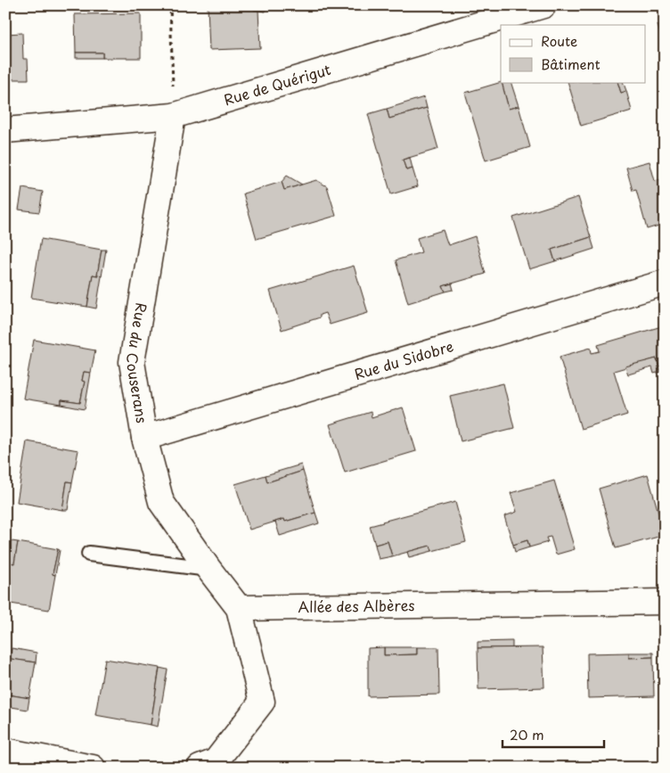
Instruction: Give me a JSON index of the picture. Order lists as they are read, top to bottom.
{
  "streets": {
    "street": [
      "Rue de Quérigut",
      "Rue du Sidobre",
      "Rue du Couserans",
      "Allée des Albères"
    ]
  },
  "crossings": [
    ["Rue de Quérigut", "Rue du Couserans"],
    ["Rue du Sidobre", "Rue du Couserans"],
    ["Rue du Couserans", "Allée des Albères"]
  ],
  "legend": ["Route", "Bâtiment"],
  "scale_bar": "20 m"
}
